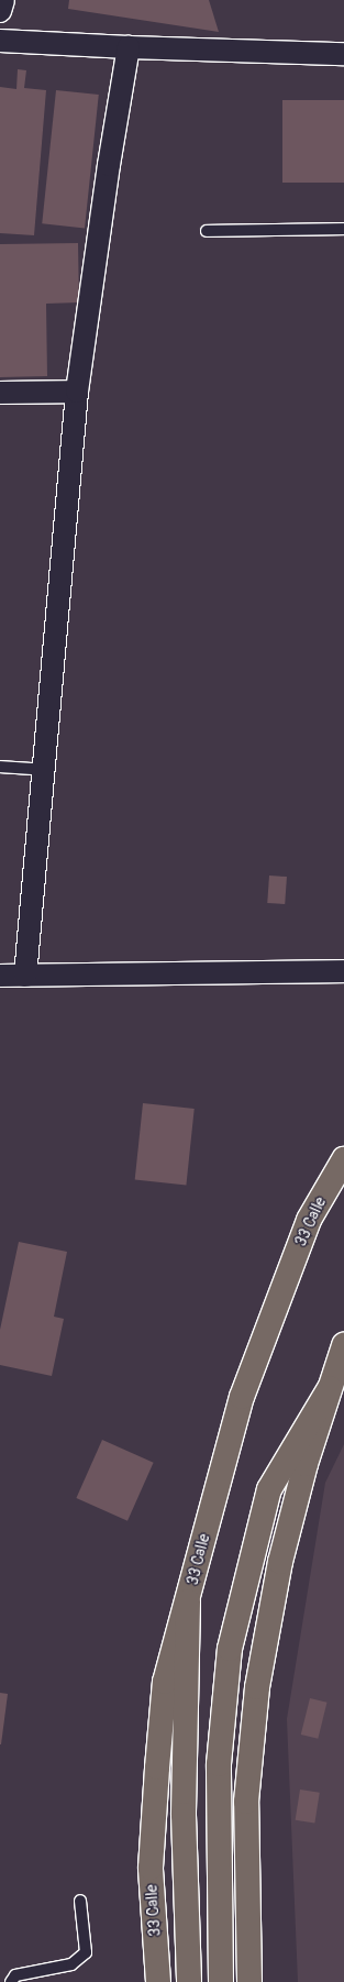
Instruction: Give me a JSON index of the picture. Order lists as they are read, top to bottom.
{
  "streets": {
    "main road": ["33 Calle"]
  }
}
